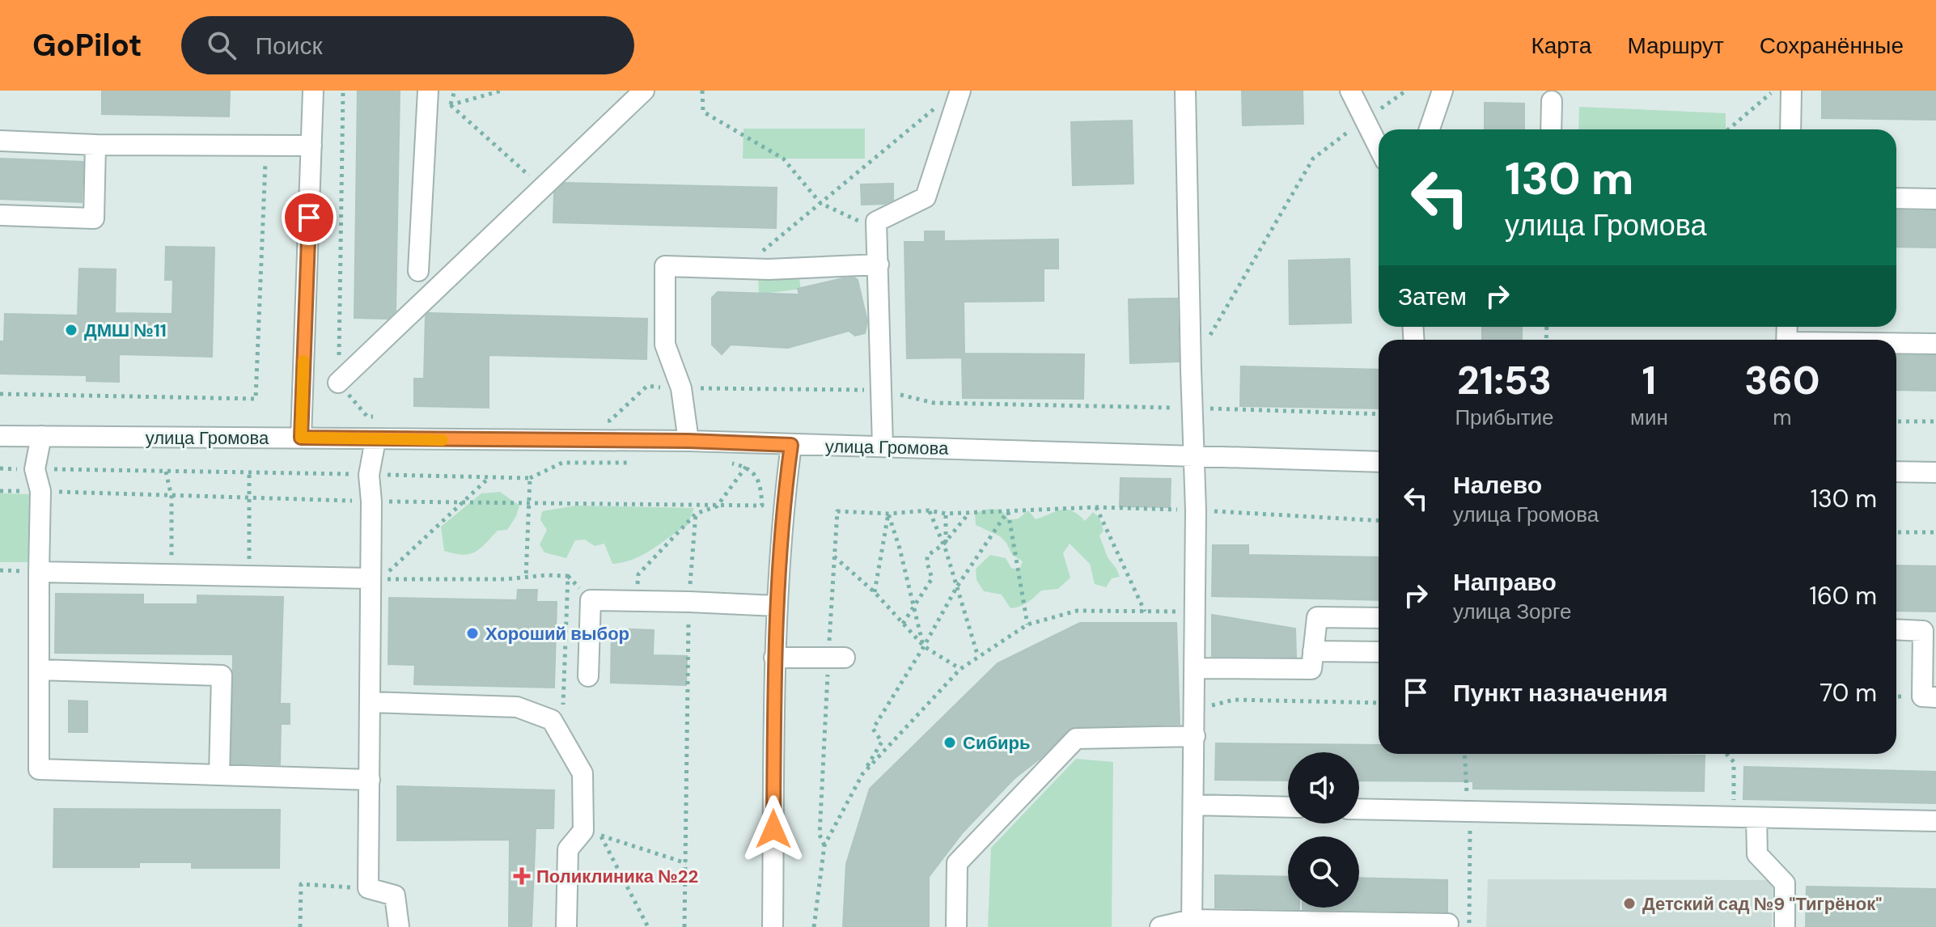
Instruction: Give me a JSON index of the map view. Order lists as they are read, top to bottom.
{
  "streets": {
    "street": ["улица Громова"]
  },
  "places": {
    "other": [
      "ДМШ №11",
      "Хороший выбор",
      "Сибирь",
      "Детский сад №9 \"Тигрёнок\""
    ],
    "health": ["Поликлиника №22"]
  },
  "page": {
    "header": "GoPilot",
    "search": "Поиск",
    "nav": ["Карта", "Маршрут", "Сохранённые"],
    "turn": ["130 m", "улица Громова"],
    "then": "Затем",
    "eta": [
      "21:53",
      "Прибытие",
      "1",
      "мин",
      "360",
      "m"
    ],
    "list": [
      {
        "name": "Налево",
        "note": "улица Громова",
        "value": "130 m"
      },
      {
        "name": "Направо",
        "note": "улица Зорге",
        "value": "160 m"
      },
      {
        "name": "Пункт назначения",
        "value": "70 m"
      }
    ]
  }
}
